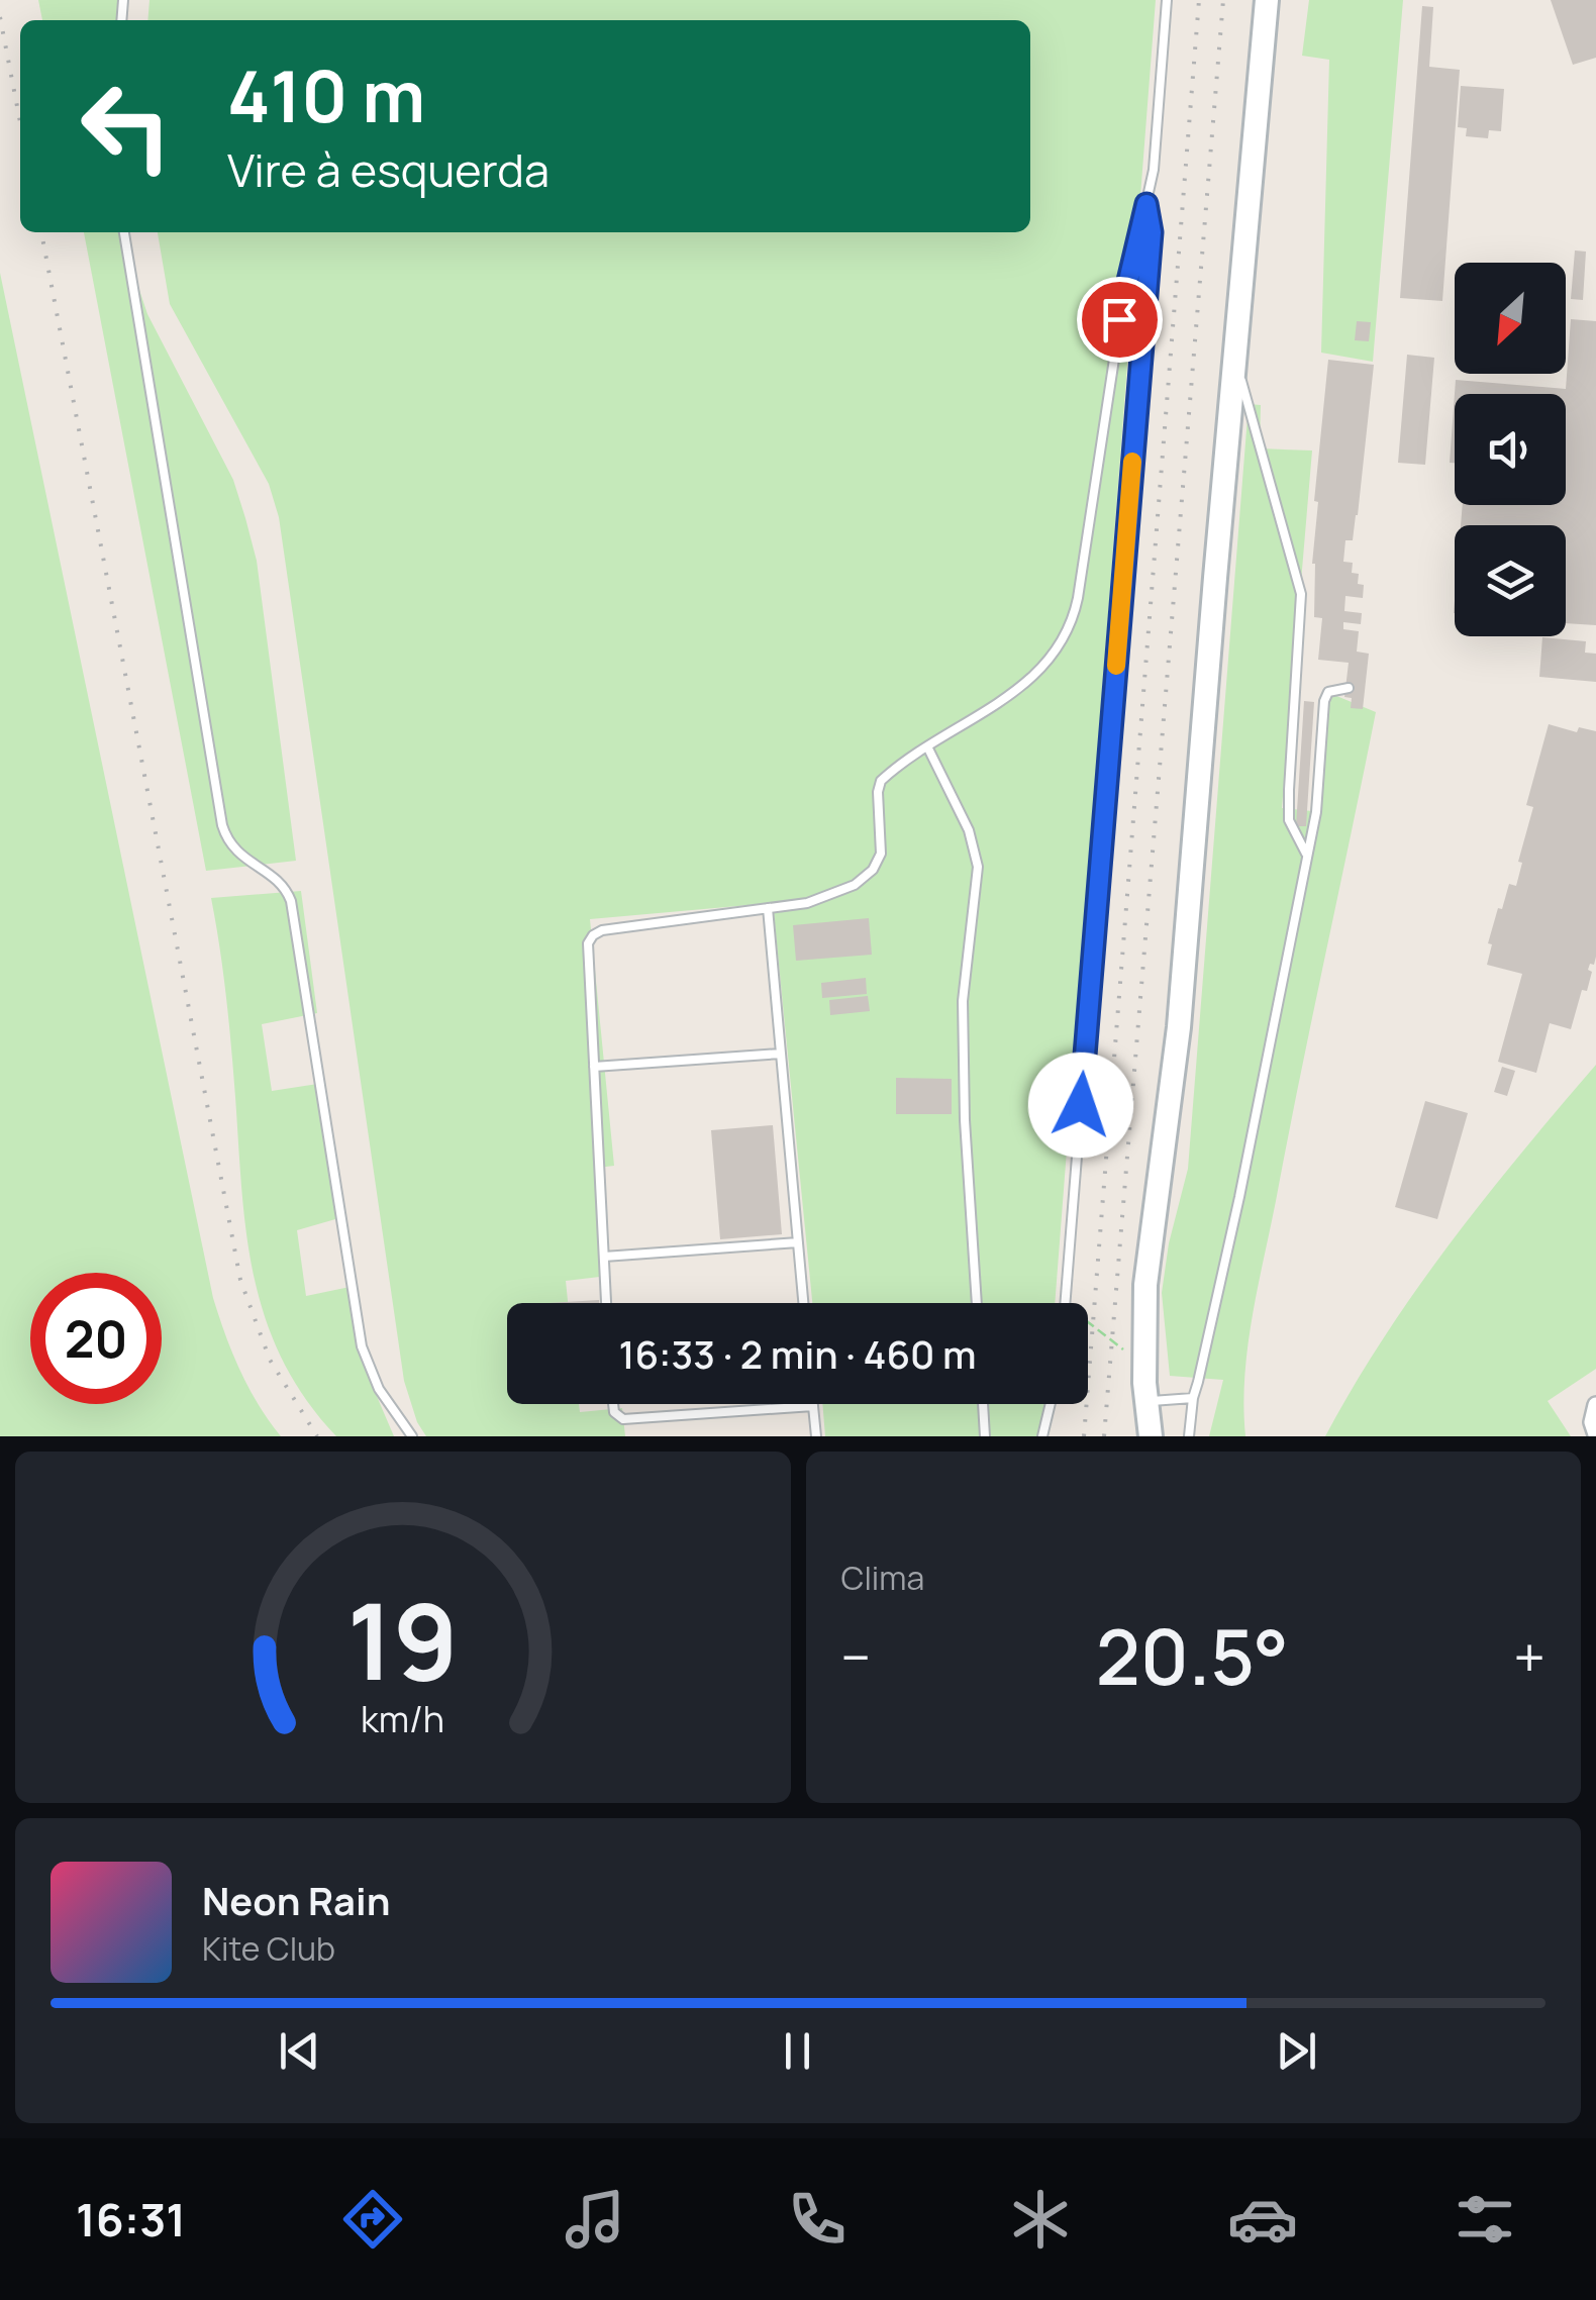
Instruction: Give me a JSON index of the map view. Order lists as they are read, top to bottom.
{
  "north": "bottom left",
  "page": {
    "turn": ["410 m", "Vire à esquerda"],
    "limit": "20",
    "trip": "16:33 · 2 min · 460 m",
    "tile": "Clima",
    "heat": ["−", "20.5°", "+"],
    "song": ["Neon Rain", "Kite Club"],
    "tabs": "16:31",
    "gauge": ["19", "km/h"]
  }
}
